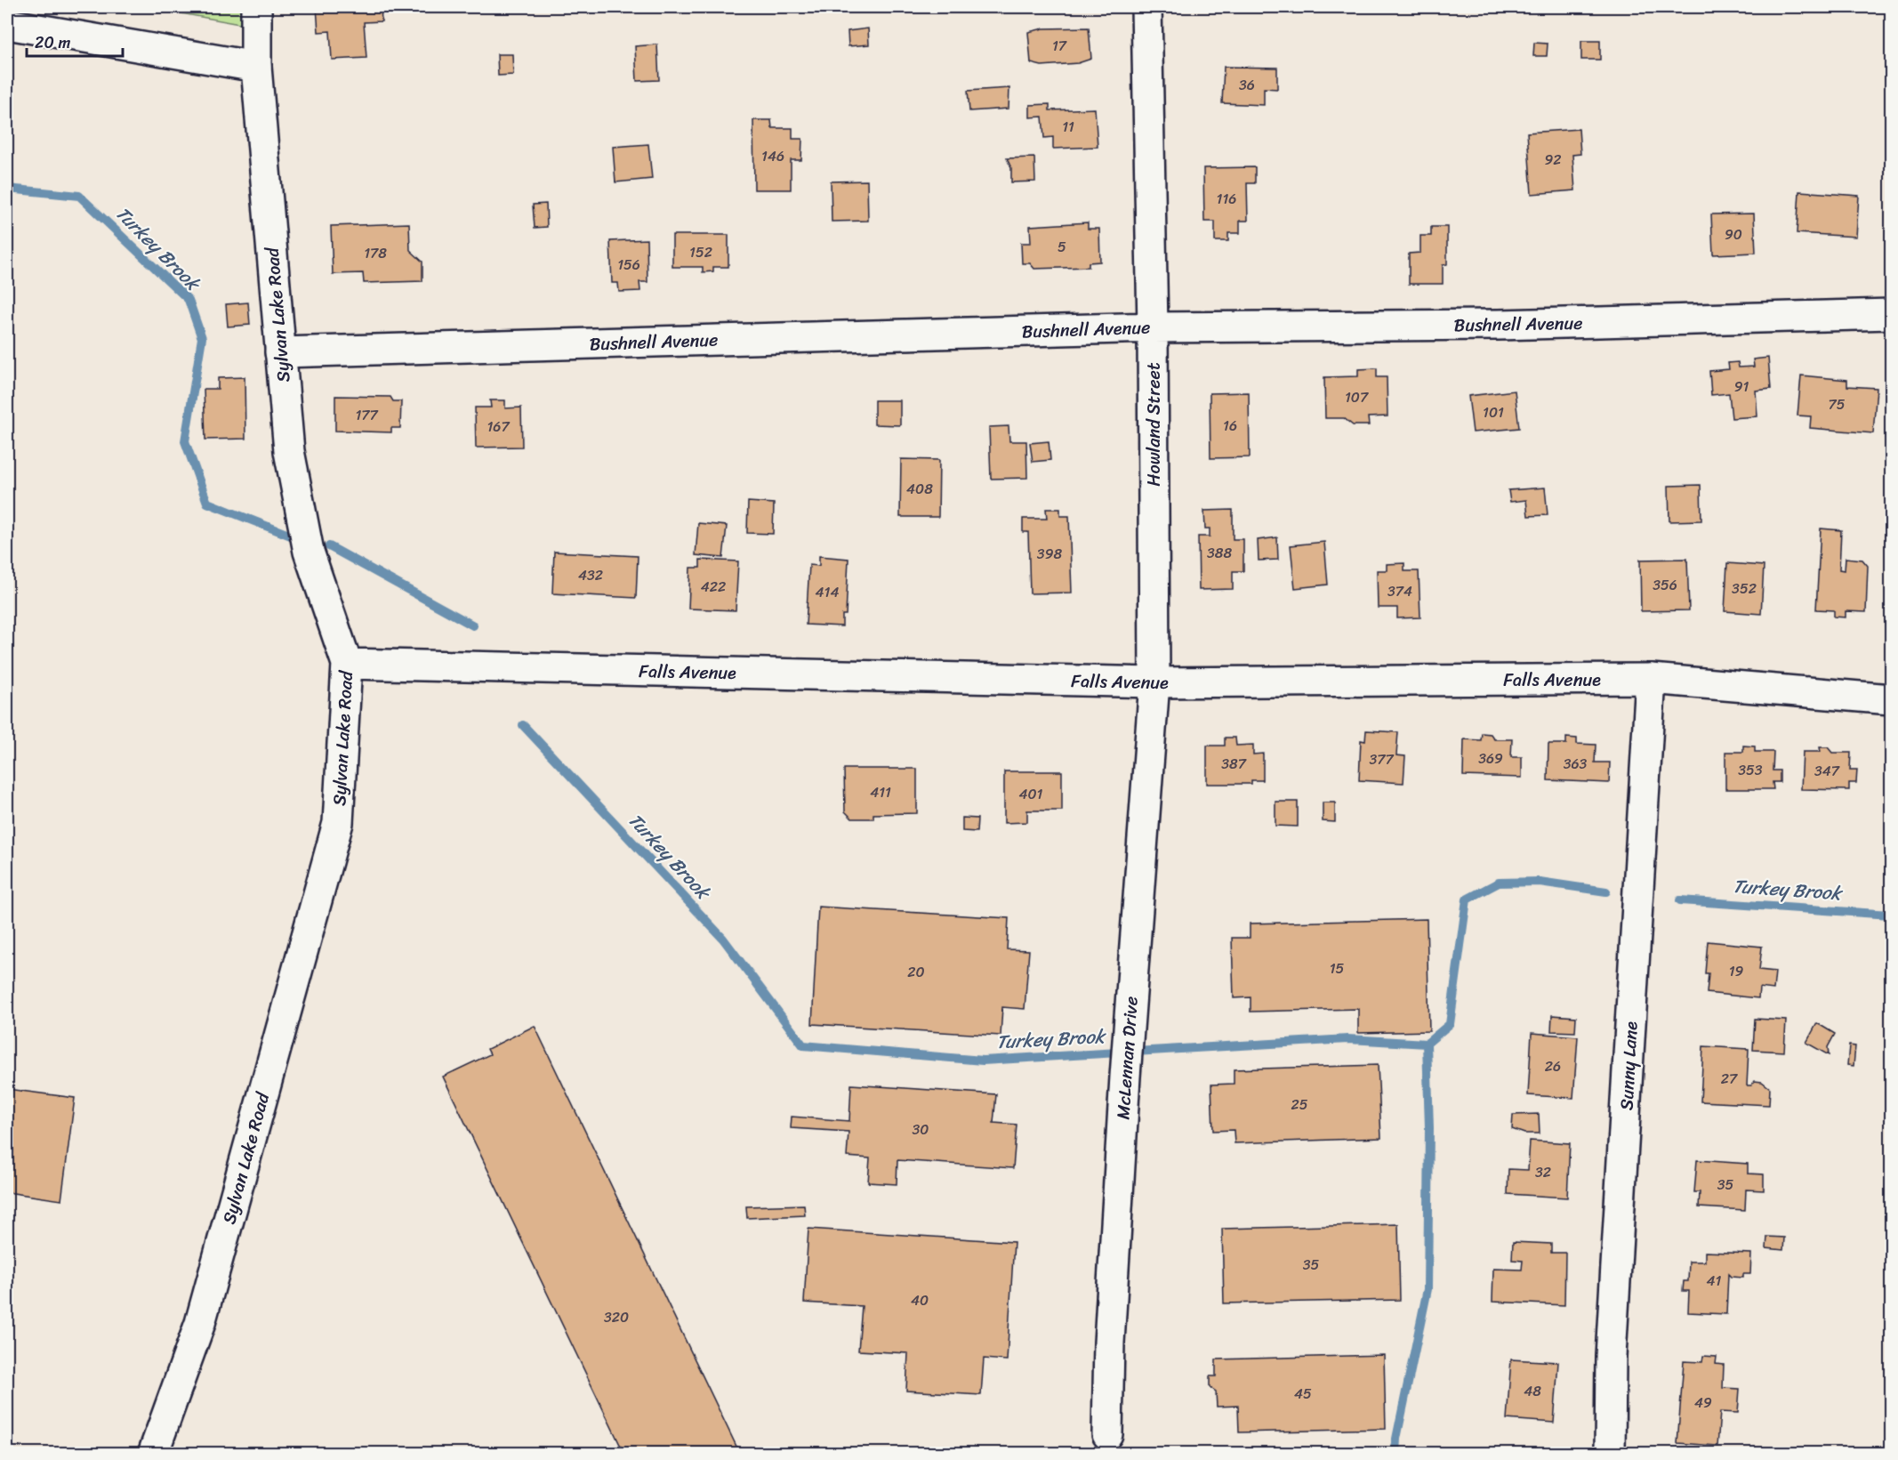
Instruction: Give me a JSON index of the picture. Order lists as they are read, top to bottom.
{
  "streets": {
    "street": [
      "Sylvan Lake Road",
      "Bushnell Avenue",
      "Howland Street",
      "Falls Avenue",
      "McLennan Drive",
      "Sunny Lane"
    ]
  },
  "crossings": [
    ["Sylvan Lake Road", "Bushnell Avenue"],
    ["Sylvan Lake Road", "Falls Avenue"],
    ["Bushnell Avenue", "Howland Street"],
    ["Howland Street", "Falls Avenue"],
    ["Howland Street", "McLennan Drive"],
    ["Falls Avenue", "McLennan Drive"],
    ["Falls Avenue", "Sunny Lane"]
  ],
  "water": ["Turkey Brook"],
  "house_numbers": [
    "17",
    "36",
    "11",
    "146",
    "92",
    "116",
    "90",
    "5",
    "152",
    "178",
    "156",
    "91",
    "107",
    "75",
    "101",
    "177",
    "16",
    "167",
    "408",
    "388",
    "398",
    "432",
    "356",
    "422",
    "352",
    "374",
    "414",
    "369",
    "377",
    "387",
    "363",
    "353",
    "347",
    "411",
    "401",
    "15",
    "19",
    "20",
    "26",
    "27",
    "25",
    "30",
    "32",
    "35",
    "35",
    "41",
    "40",
    "320",
    "48",
    "45",
    "49"
  ],
  "scale_bar": "20 m"
}
